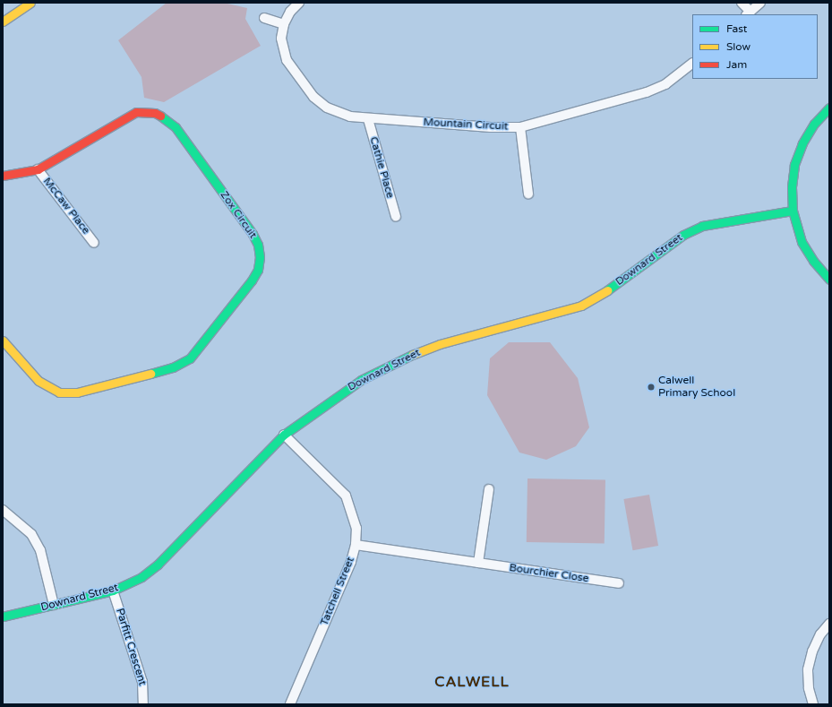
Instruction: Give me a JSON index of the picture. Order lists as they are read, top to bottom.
{
  "streets": {
    "street": [
      "Mountain Circuit",
      "Cathie Place",
      "McCaw Place",
      "Zox Circuit",
      "Downard Street",
      "Bourchier Close",
      "Tatchell Street",
      "Parfitt Crescent"
    ]
  },
  "crossings": [
    ["Mountain Circuit", "Cathie Place"],
    ["McCaw Place", "Zox Circuit"],
    ["Downard Street", "Tatchell Street"],
    ["Downard Street", "Parfitt Crescent"],
    ["Bourchier Close", "Tatchell Street"]
  ],
  "districts": ["CALWELL"],
  "places": ["Calwell Primary School"],
  "legend": ["Fast", "Slow", "Jam"]
}
